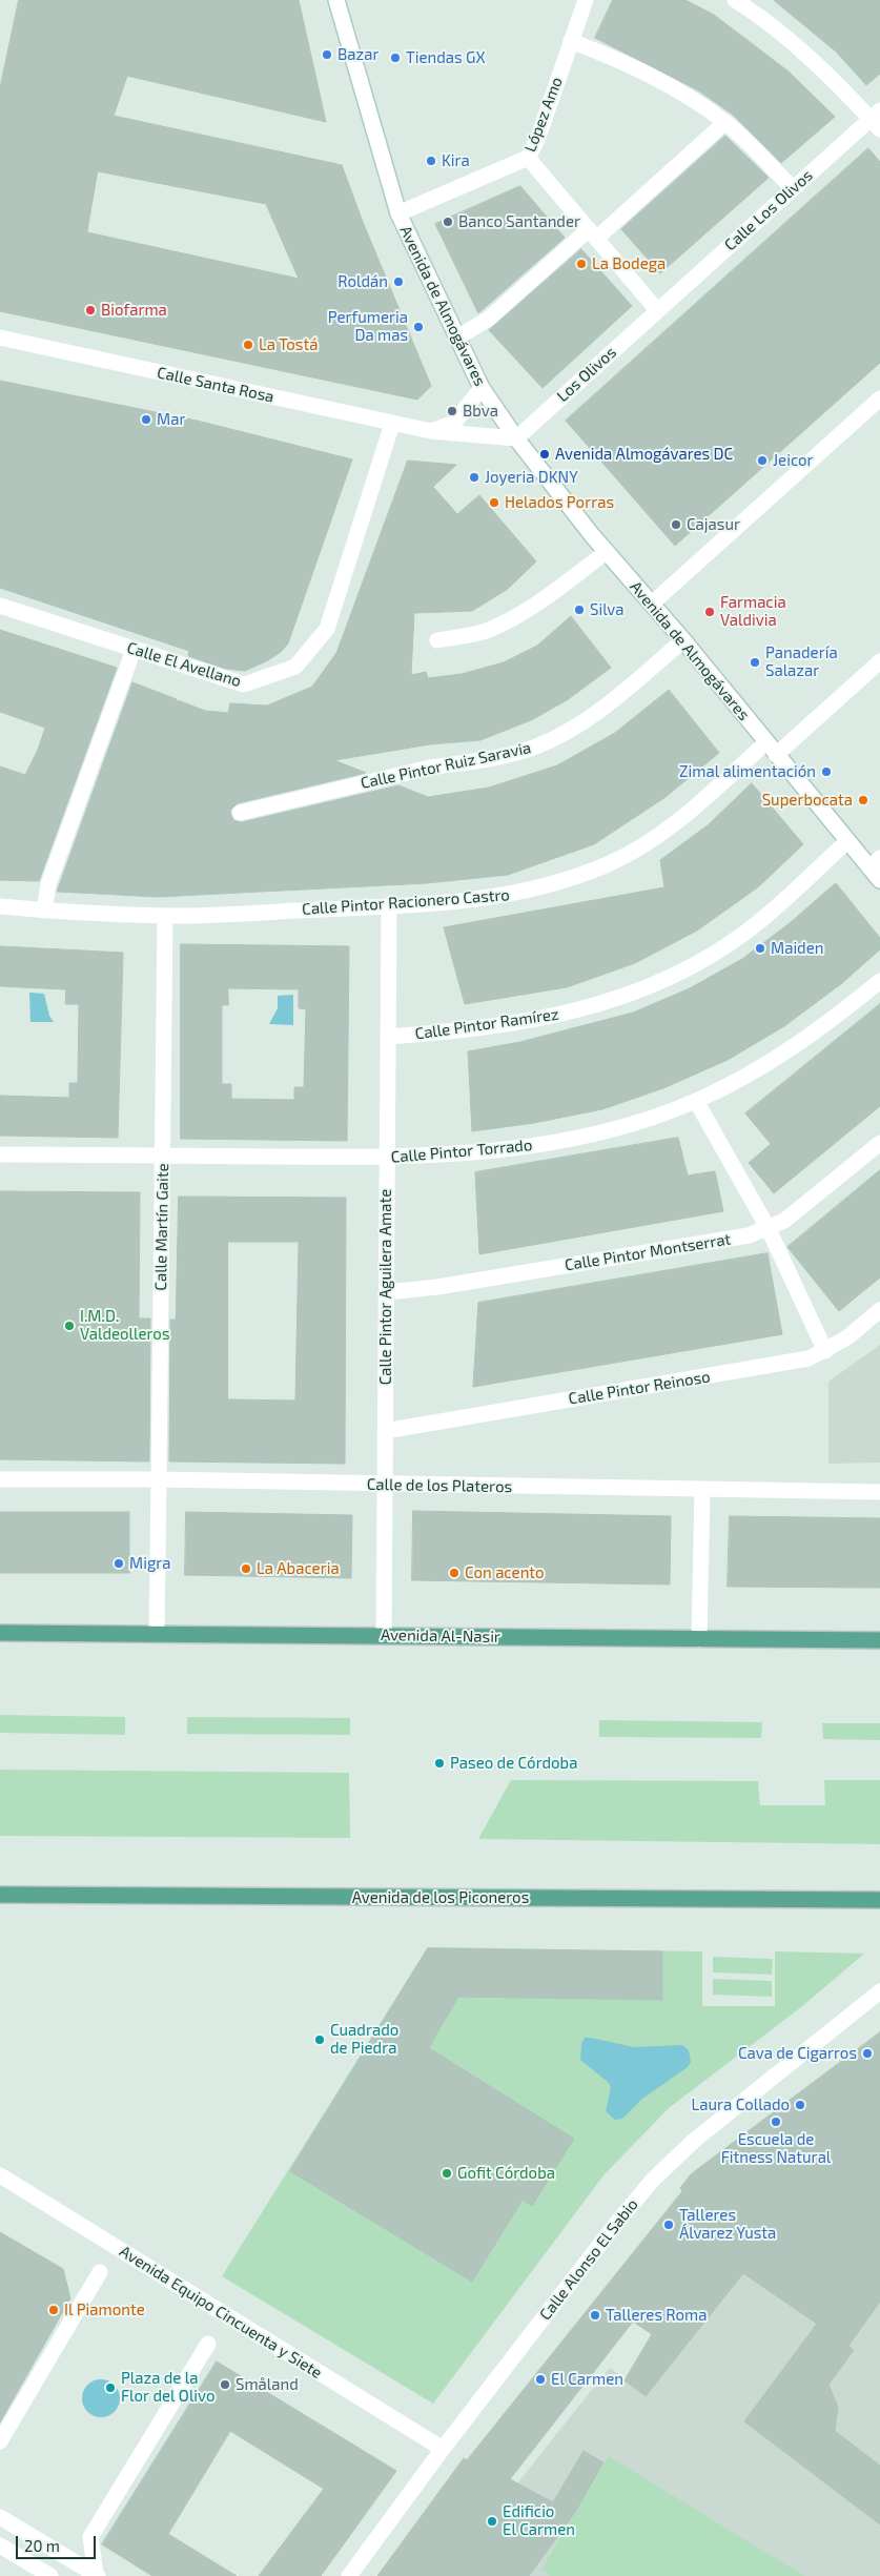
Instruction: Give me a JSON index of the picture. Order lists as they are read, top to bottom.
{
  "streets": {
    "main road": ["Avenida Al-Nasir", "Avenida de los Piconeros"],
    "street": [
      "López Amo",
      "Calle Los Olivos",
      "Avenida de Almogávares",
      "Los Olivos",
      "Calle Santa Rosa",
      "Calle El Avellano",
      "Calle Pintor Ruiz Saravia",
      "Calle Pintor Racionero Castro",
      "Calle Pintor Ramírez",
      "Calle Pintor Torrado",
      "Calle Martín Gaite",
      "Calle Pintor Montserrat",
      "Calle Pintor Aguilera Amate",
      "Calle Pintor Reinoso",
      "Calle de los Plateros",
      "Calle Alonso El Sabio",
      "Avenida Equipo Cincuenta y Siete"
    ]
  },
  "crossings": [
    ["López Amo", "Avenida de Almogávares"],
    ["Calle Los Olivos", "Los Olivos"],
    ["Avenida de Almogávares", "Los Olivos"],
    ["Avenida de Almogávares", "Calle Santa Rosa"],
    ["Avenida de Almogávares", "Calle Pintor Ruiz Saravia"],
    ["Avenida de Almogávares", "Calle Pintor Racionero Castro"],
    ["Avenida de Almogávares", "Calle Pintor Ramírez"],
    ["Los Olivos", "Calle Santa Rosa"],
    ["Calle Santa Rosa", "Calle El Avellano"],
    ["Calle Pintor Racionero Castro", "Calle Martín Gaite"],
    ["Calle Pintor Racionero Castro", "Calle Pintor Aguilera Amate"],
    ["Calle Pintor Ramírez", "Calle Pintor Aguilera Amate"],
    ["Calle Pintor Torrado", "Calle Martín Gaite"],
    ["Calle Pintor Torrado", "Calle Pintor Aguilera Amate"],
    ["Calle Martín Gaite", "Calle de los Plateros"],
    ["Calle Martín Gaite", "Avenida Al-Nasir"],
    ["Calle Pintor Montserrat", "Calle Pintor Aguilera Amate"],
    ["Calle Pintor Aguilera Amate", "Calle Pintor Reinoso"],
    ["Calle Pintor Aguilera Amate", "Calle de los Plateros"],
    ["Calle Pintor Aguilera Amate", "Avenida Al-Nasir"],
    ["Calle Alonso El Sabio", "Avenida Equipo Cincuenta y Siete"]
  ],
  "places": [
    "Bazar",
    "Tiendas GX",
    "Kira",
    "Banco Santander",
    "La Bodega",
    "Roldán",
    "Biofarma",
    "Perfumeria Da mas",
    "La Tostá",
    "Bbva",
    "Mar",
    "Avenida Almogávares DC",
    "Jeicor",
    "Joyeria DKNY",
    "Helados Porras",
    "Cajasur",
    "Silva",
    "Farmacia Valdivia",
    "Panadería Salazar",
    "Zimal alimentación",
    "Superbocata",
    "Maiden",
    "I.M.D. Valdeolleros",
    "Migra",
    "La Abaceria",
    "Con acento",
    "Paseo de Córdoba",
    "Cuadrado de Piedra",
    "Cava de Cigarros",
    "Laura Collado",
    "Escuela de Fitness Natural",
    "Gofit Córdoba",
    "Talleres Álvarez Yusta",
    "Il Piamonte",
    "Talleres Roma",
    "El Carmen",
    "Småland",
    "Plaza de la Flor del Olivo",
    "Edificio El Carmen"
  ],
  "scale_bar": "20 m"
}
